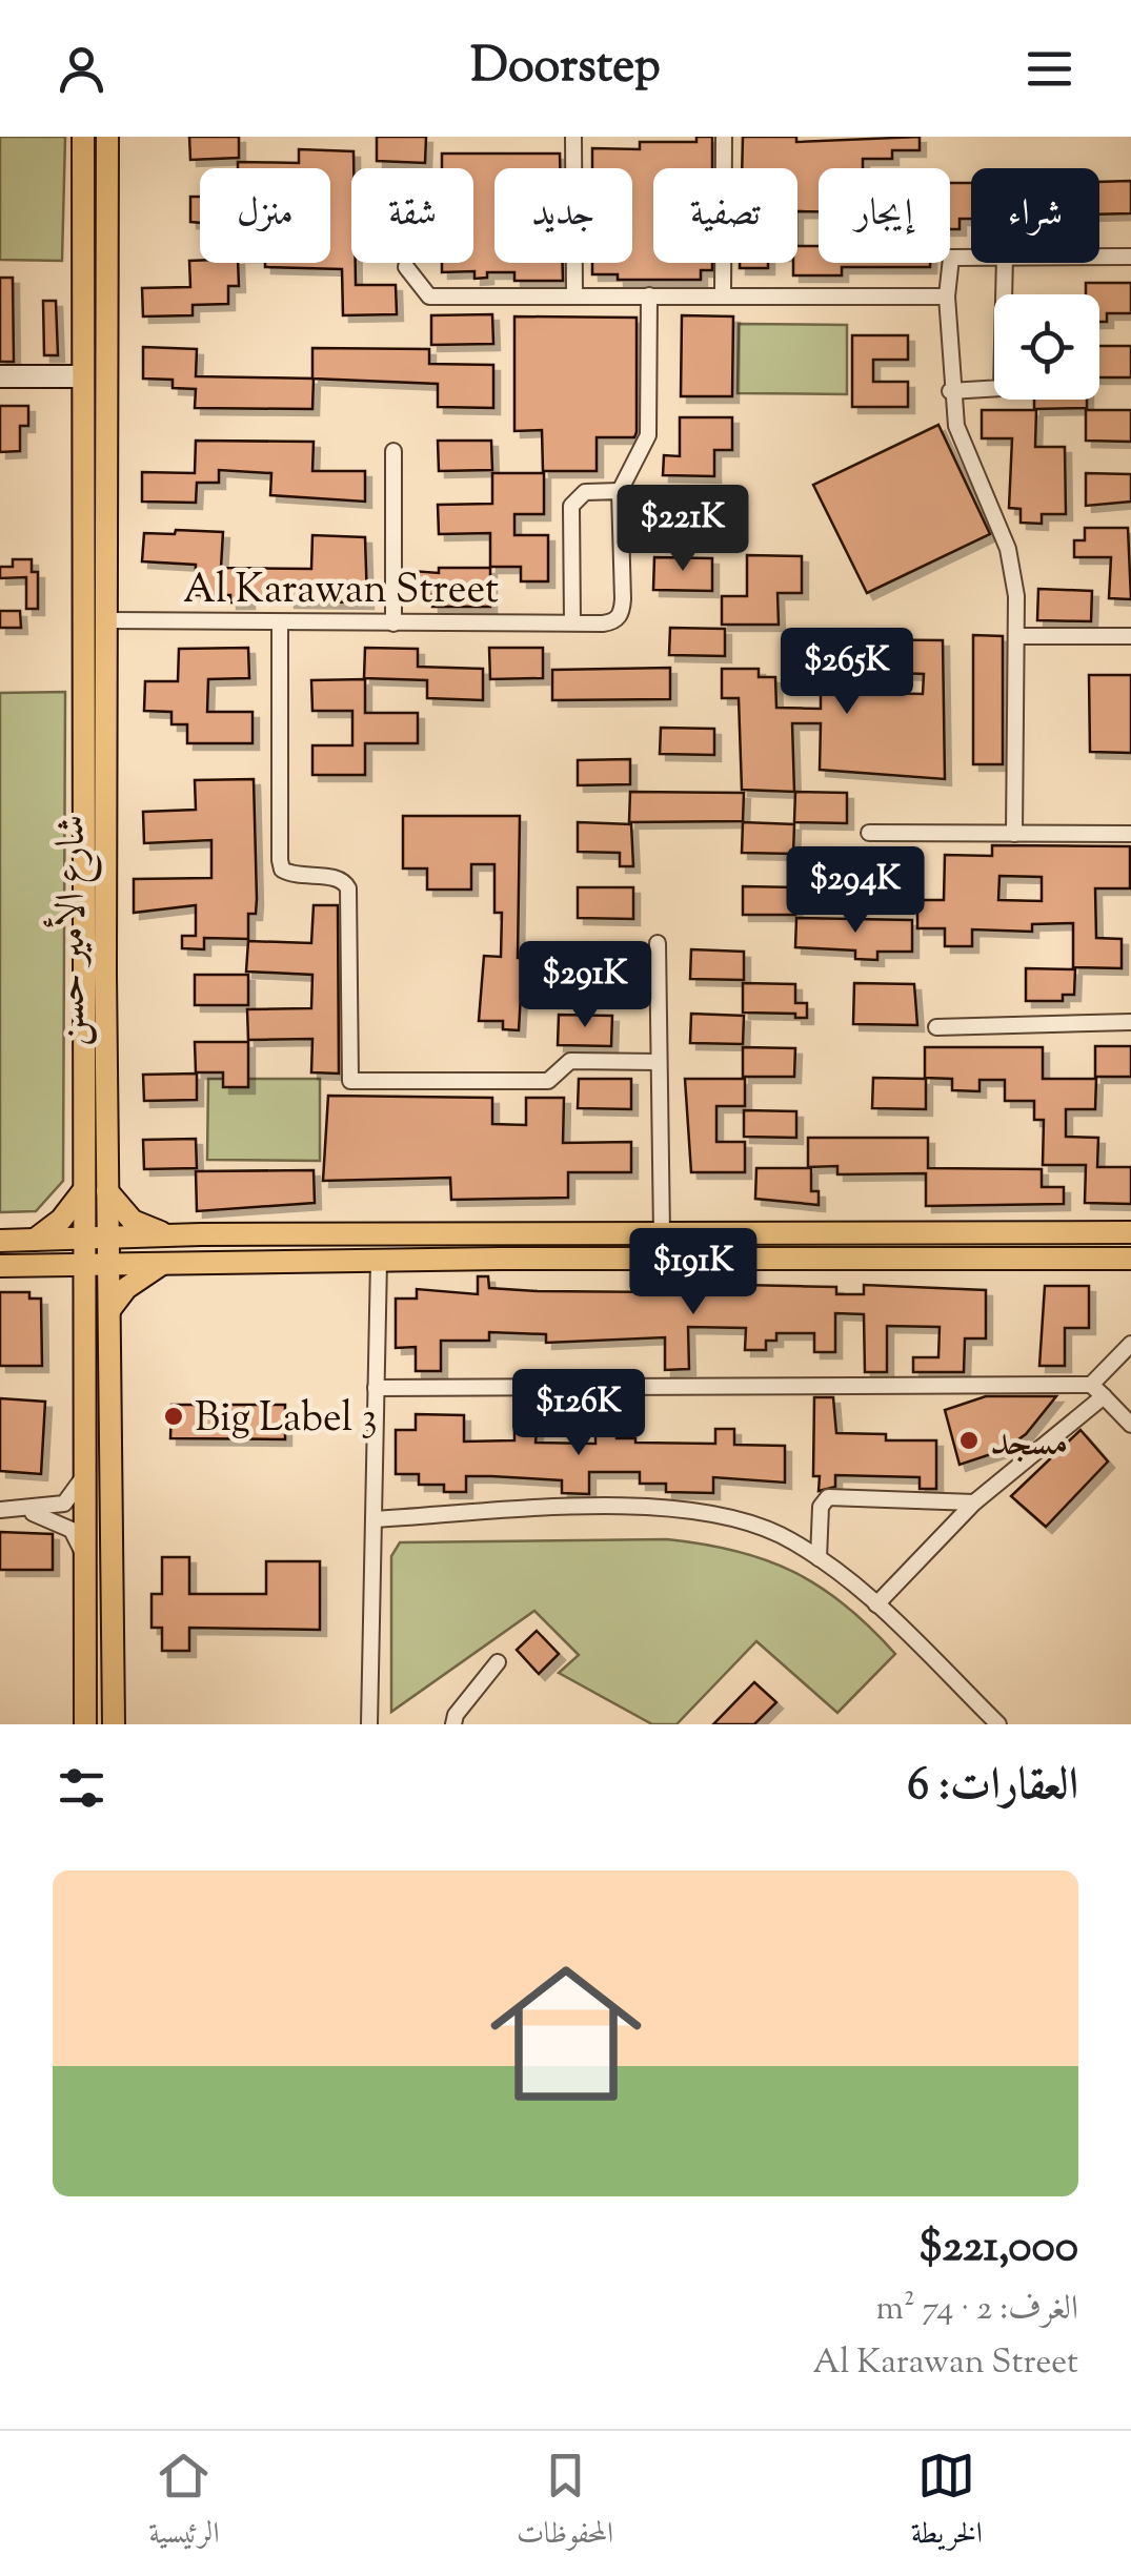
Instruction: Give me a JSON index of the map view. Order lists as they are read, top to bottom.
{
  "streets": {
    "main road": ["شارع الأمير حسن"],
    "street": ["Al Karawan Street"]
  },
  "crossings": [
    ["Al Karawan Street", "شارع الأمير حسن"]
  ],
  "places": ["Big Label 3", "مسجد"],
  "page": {
    "header": "Doorstep",
    "chip": [
      "شراء",
      "إيجار",
      "تصفية",
      "جديد",
      "شقة",
      "منزل"
    ],
    "price": [
      "$221K",
      "$265K",
      "$294K",
      "$291K",
      "$191K",
      "$126K"
    ],
    "heading": "العقارات: 6",
    "list": [
      {
        "name": "$221,000",
        "note": "الغرف: 2 · 74 m² · Al Karawan Street"
      }
    ],
    "tabs": ["الخريطة", "المحفوظات", "الرئيسية"]
  }
}
